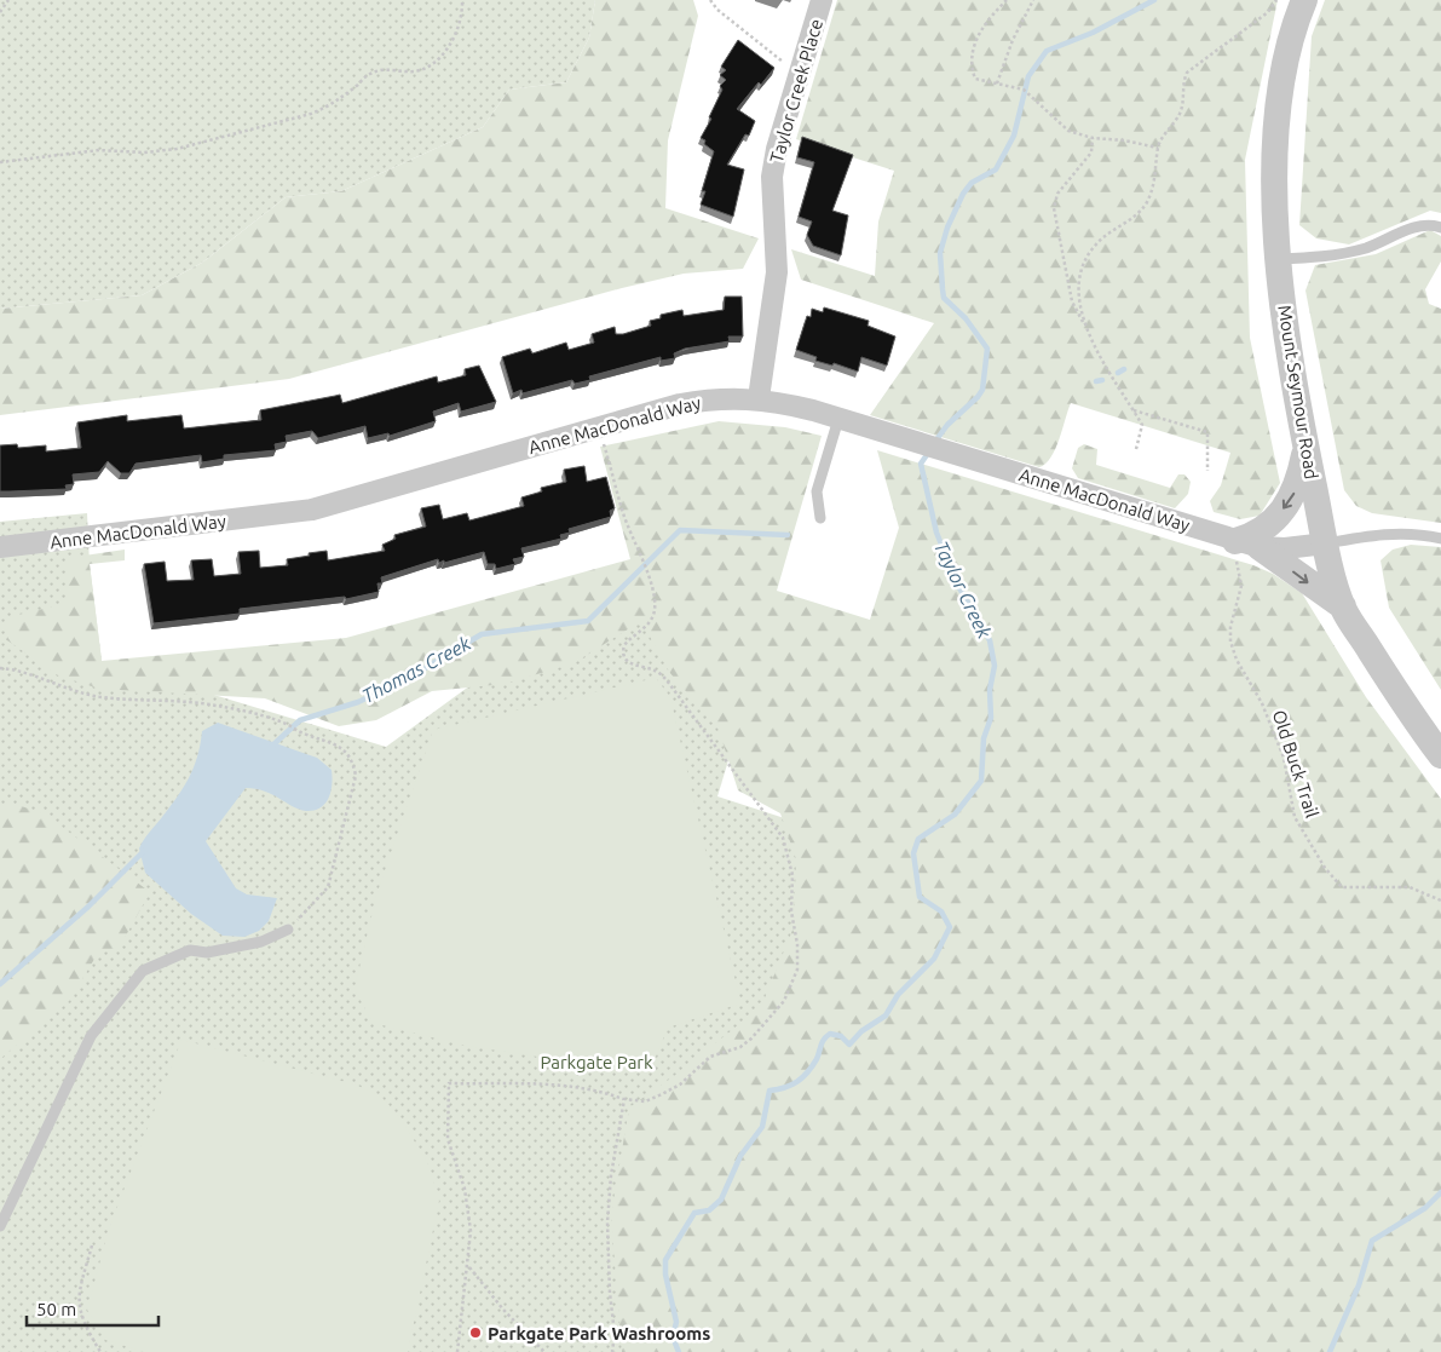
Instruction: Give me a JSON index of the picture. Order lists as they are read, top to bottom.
{
  "streets": {
    "street": ["Taylor Creek Place", "Mount Seymour Road", "Anne MacDonald Way"],
    "path": ["Old Buck Trail"]
  },
  "crossings": [
    ["Taylor Creek Place", "Anne MacDonald Way"],
    ["Mount Seymour Road", "Anne MacDonald Way"],
    ["Anne MacDonald Way", "Old Buck Trail"]
  ],
  "water": ["Taylor Creek", "Thomas Creek"],
  "parks": ["Parkgate Park"],
  "places": ["Parkgate Park Washrooms"],
  "scale_bar": "50 m"
}
